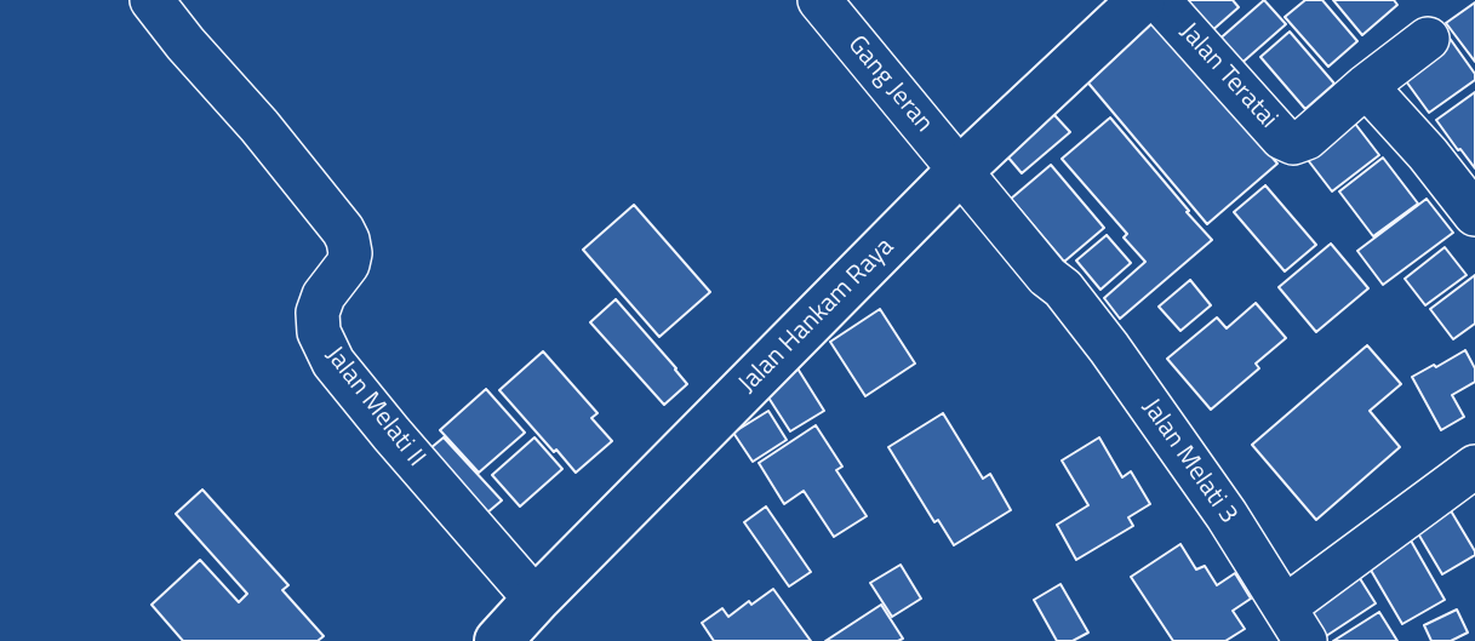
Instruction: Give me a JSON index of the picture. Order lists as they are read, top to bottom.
{
  "streets": {
    "main road": ["Jalan Hankam Raya"],
    "street": [
      "Jalan Teratai",
      "Gang Jeran",
      "Jalan Melati II",
      "Jalan Melati 3"
    ]
  },
  "crossings": [
    ["Gang Jeran", "Jalan Hankam Raya"],
    ["Gang Jeran", "Jalan Melati 3"],
    ["Jalan Hankam Raya", "Jalan Melati II"],
    ["Jalan Hankam Raya", "Jalan Melati 3"]
  ]
}
